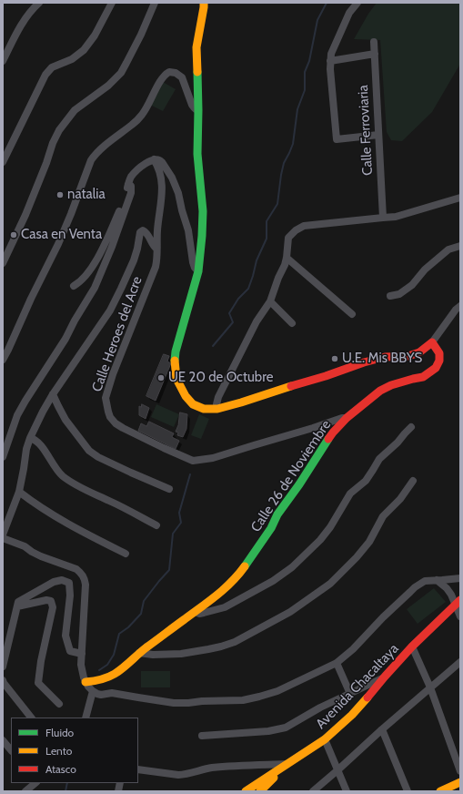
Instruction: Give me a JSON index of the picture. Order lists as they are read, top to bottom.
{
  "streets": {
    "street": [
      "Calle Ferroviaria",
      "Calle Heroes del Acre",
      "Calle 26 de Noviembre",
      "Avenida Chacaltaya"
    ]
  },
  "crossings": [
    ["Calle Heroes del Acre", "Calle 26 de Noviembre"]
  ],
  "places": [
    "natalia",
    "Casa en Venta",
    "U.E. Mis BBYS",
    "UE 20 de Octubre"
  ],
  "legend": ["Fluido", "Lento", "Atasco"]
}
